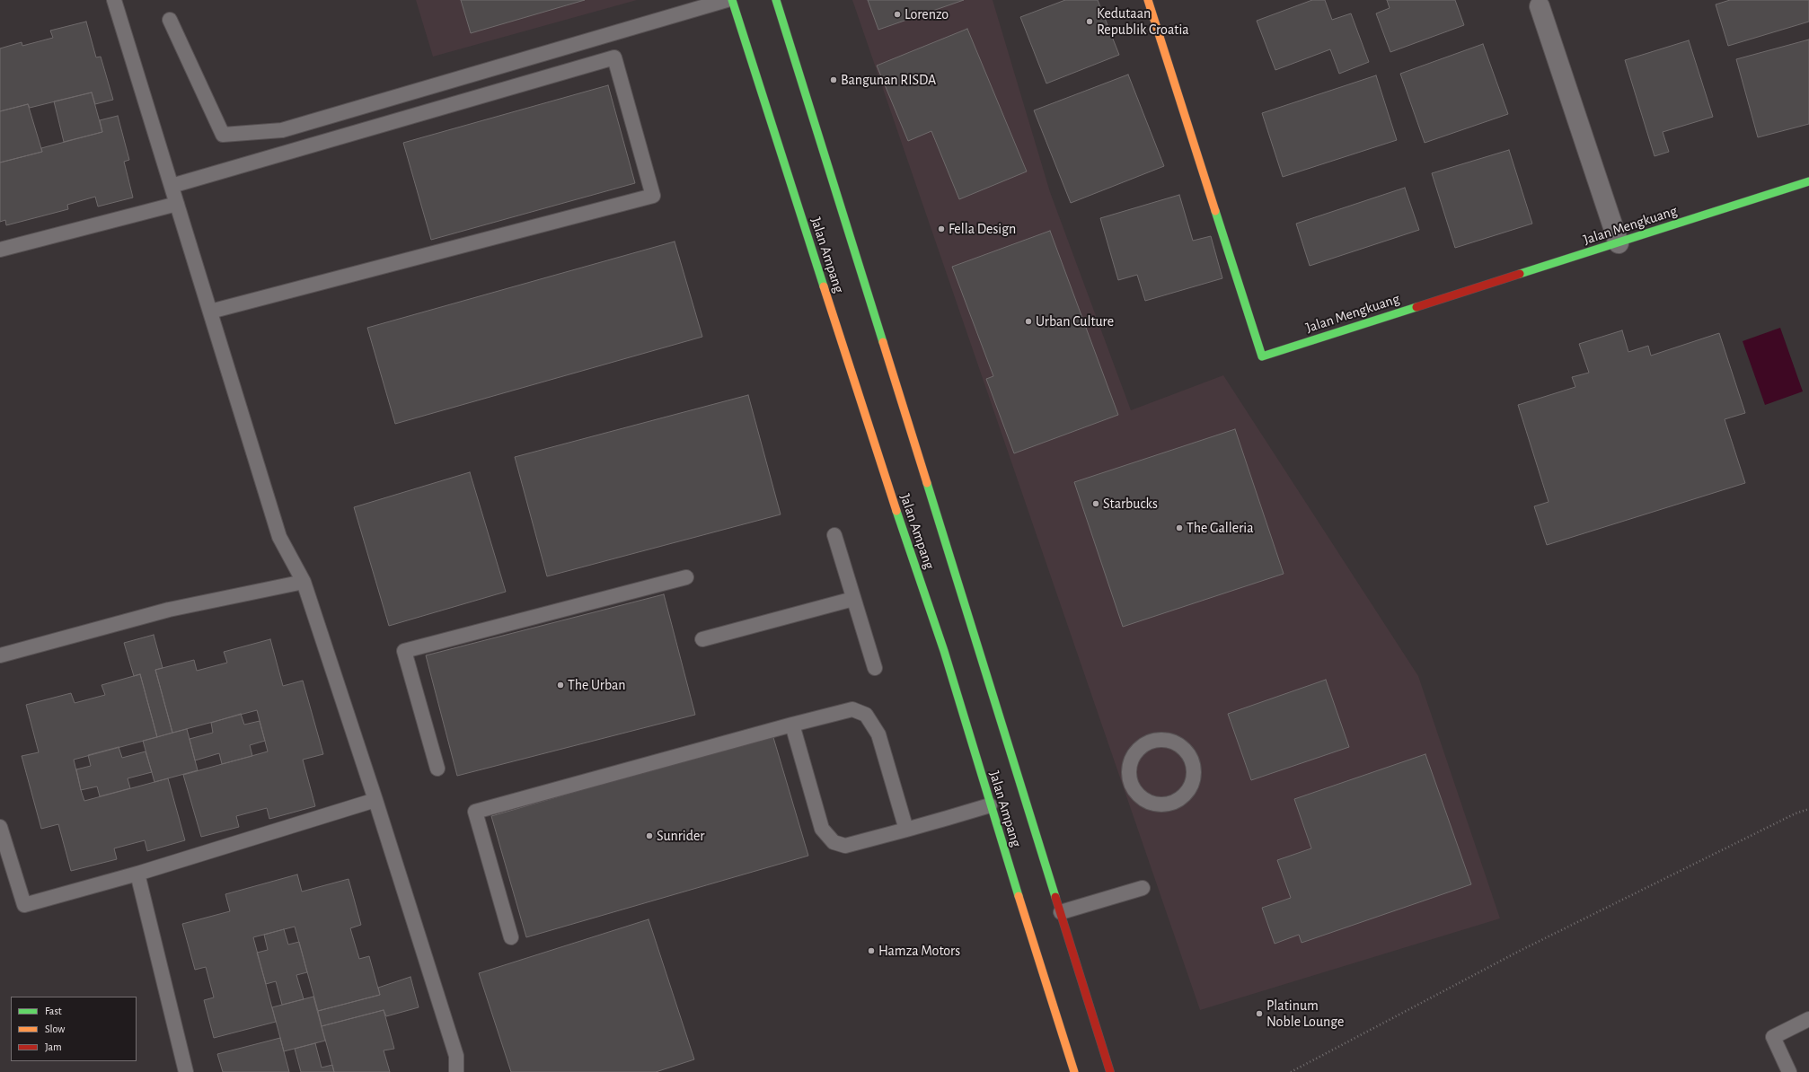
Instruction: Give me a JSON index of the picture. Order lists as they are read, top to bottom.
{
  "streets": {
    "main road": ["Jalan Mengkuang", "Jalan Ampang"]
  },
  "places": [
    "Lorenzo",
    "Kedutaan Republik Croatia",
    "Bangunan RISDA",
    "Fella Design",
    "Urban Culture",
    "Starbucks",
    "The Galleria",
    "The Urban",
    "Sunrider",
    "Hamza Motors",
    "Platinum Noble Lounge"
  ],
  "legend": ["Fast", "Slow", "Jam"]
}
